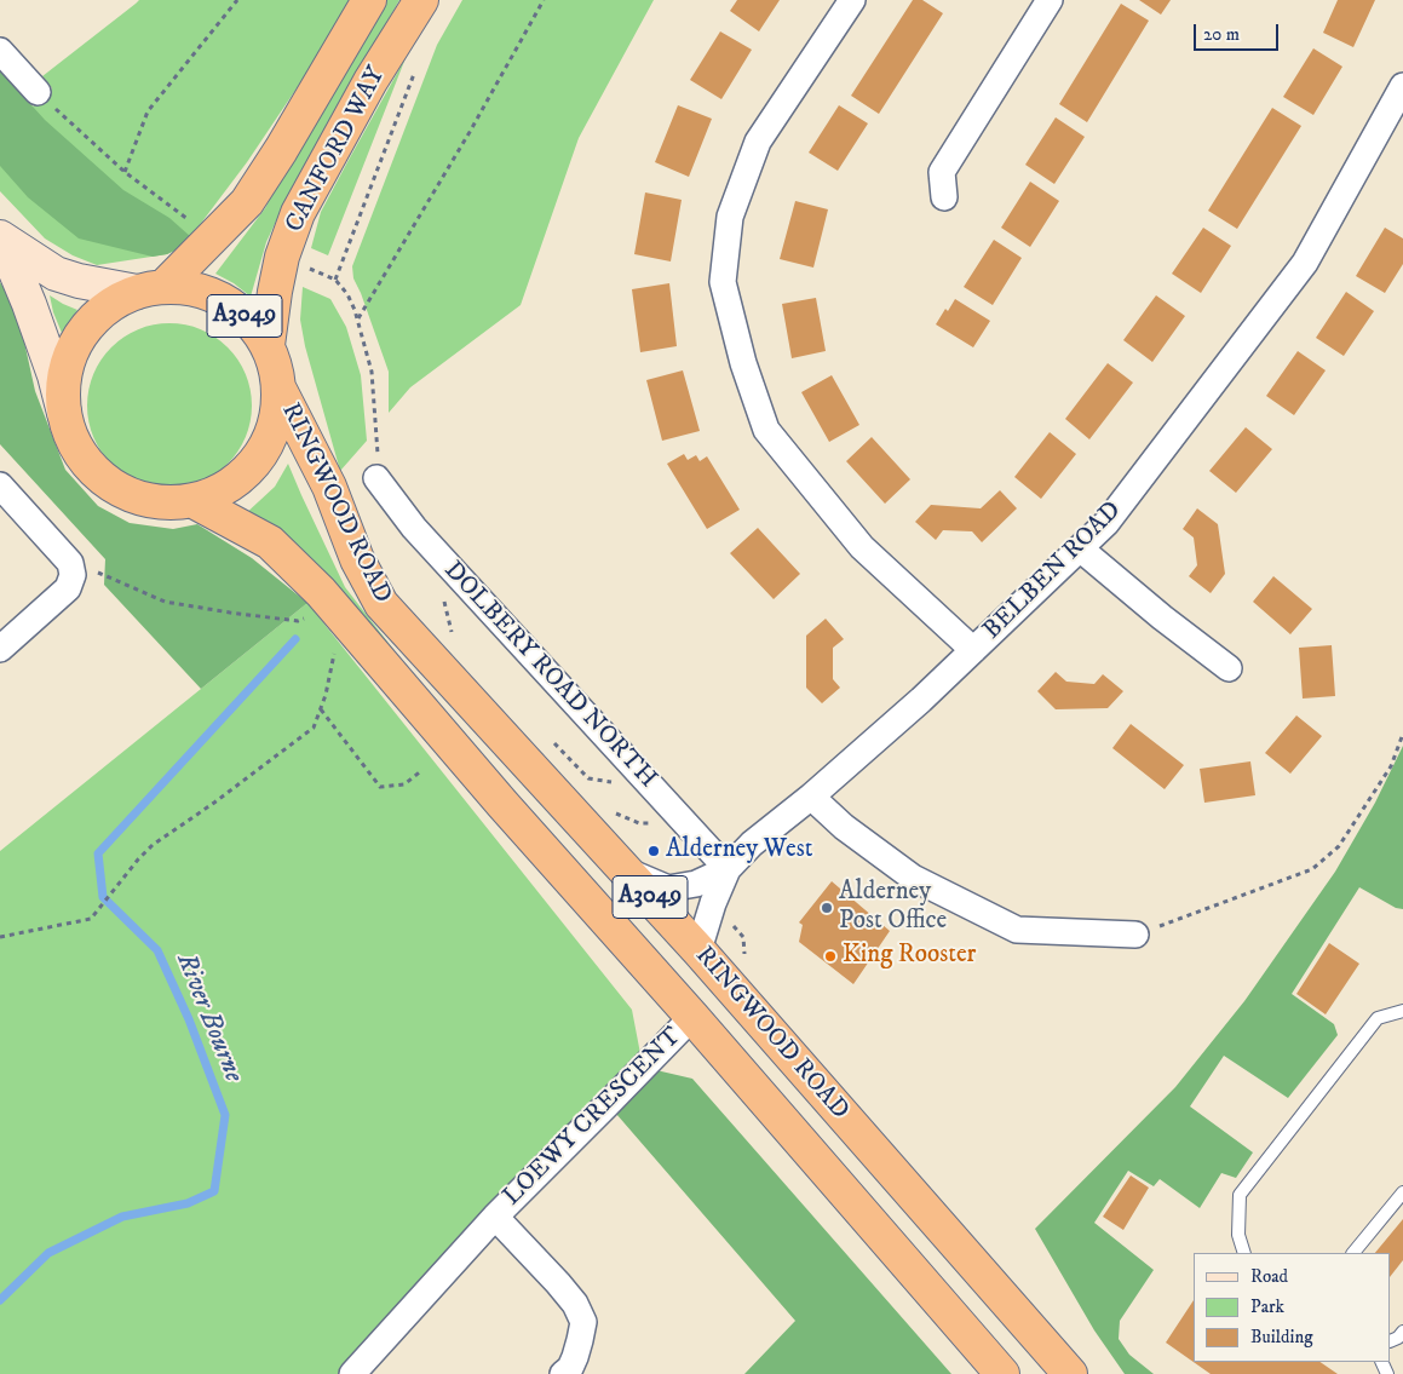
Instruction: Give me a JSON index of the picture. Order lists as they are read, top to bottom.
{
  "streets": {
    "highway": ["CANFORD WAY", "A3049", "RINGWOOD ROAD"],
    "street": ["BELBEN ROAD", "DOLBERY ROAD NORTH", "LOEWY CRESCENT"]
  },
  "crossings": [
    ["CANFORD WAY", "A3049"],
    ["A3049", "RINGWOOD ROAD"],
    ["RINGWOOD ROAD", "BELBEN ROAD"],
    ["RINGWOOD ROAD", "LOEWY CRESCENT"],
    ["BELBEN ROAD", "DOLBERY ROAD NORTH"]
  ],
  "water": ["River Bourne"],
  "places": ["Alderney West", "Alderney Post Office", "King Rooster"],
  "legend": ["Road", "Park", "Building"],
  "scale_bar": "20 m"
}
